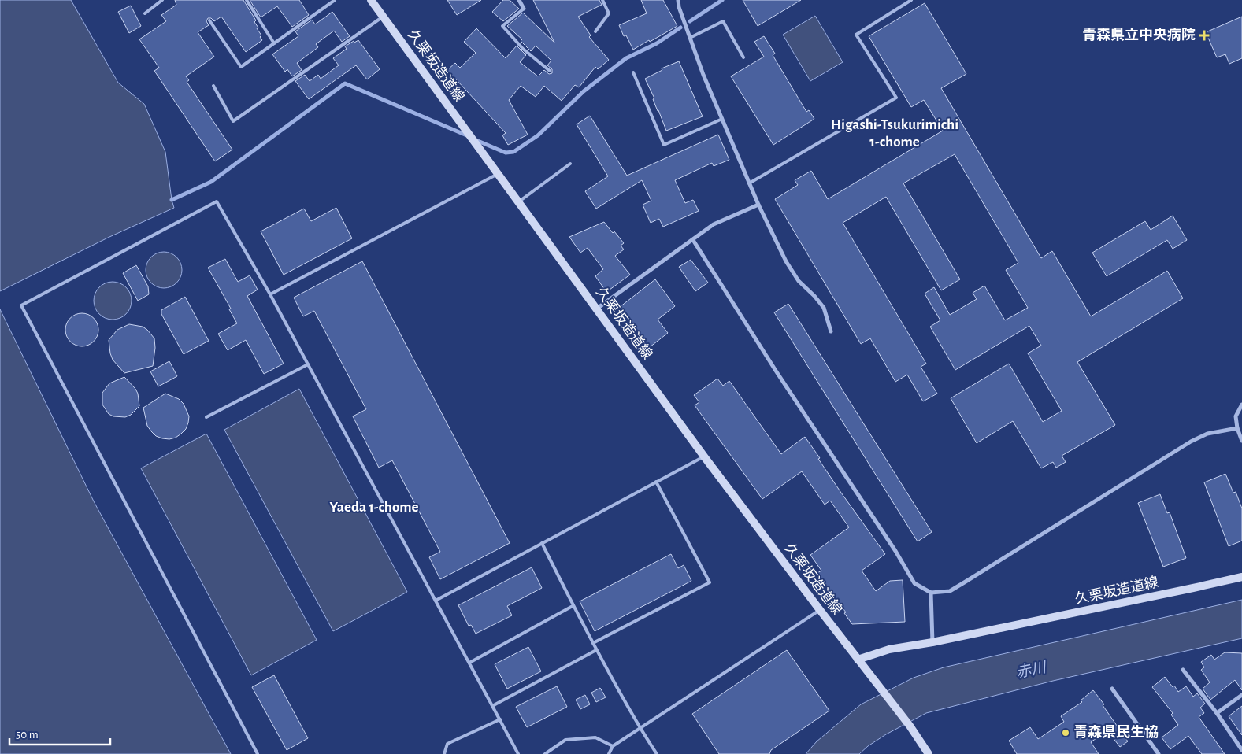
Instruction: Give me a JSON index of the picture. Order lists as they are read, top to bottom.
{
  "streets": {
    "main road": ["久栗坂造道線"]
  },
  "districts": ["Higashi-Tsukurimichi 1-chome", "Yaeda 1-chome"],
  "water": ["赤川"],
  "places": {
    "health": ["青森県立中央病院"],
    "other": ["青森県民生協"]
  },
  "scale_bar": "50 m"
}
